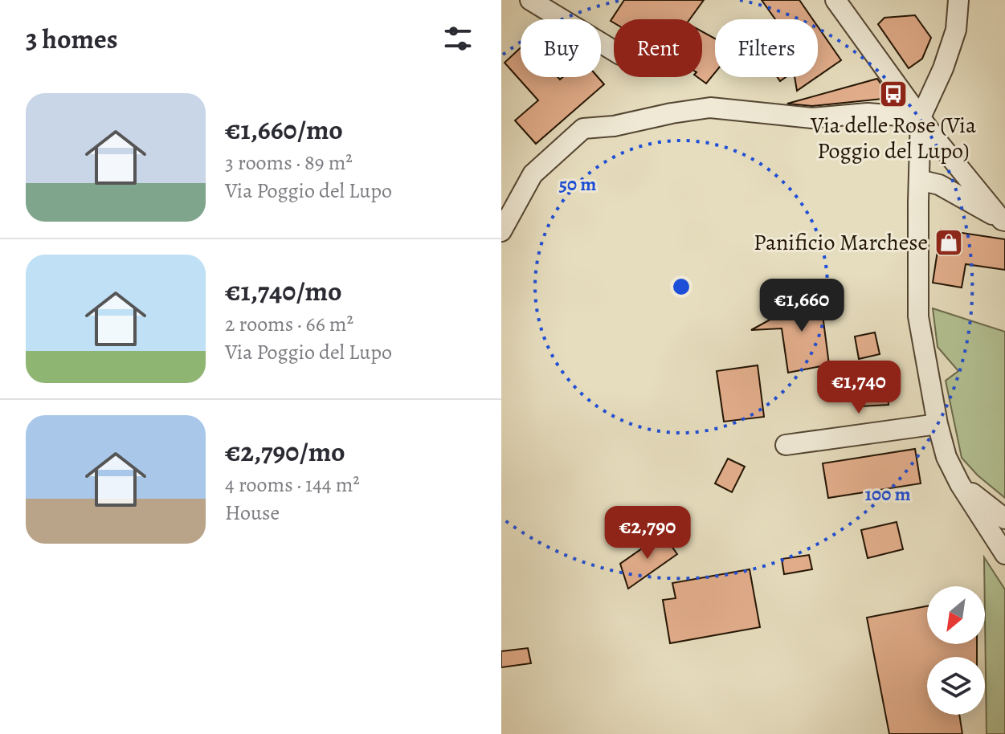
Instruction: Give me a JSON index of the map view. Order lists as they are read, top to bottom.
{
  "places": {
    "bus stop": ["Via delle Rose (Via Poggio del Lupo)"],
    "shop": ["Panificio Marchese"]
  },
  "north": "bottom left",
  "page": {
    "heading": "3 homes",
    "chip": ["Buy", "Rent", "Filters"],
    "list": [
      {
        "name": "€1,660/mo",
        "note": "3 rooms · 89 m² · Via Poggio del Lupo"
      },
      {
        "name": "€1,740/mo",
        "note": "2 rooms · 66 m² · Via Poggio del Lupo"
      },
      {
        "name": "€2,790/mo",
        "note": "4 rooms · 144 m² · House"
      }
    ],
    "price": ["€1,660", "€1,740", "€2,790"]
  },
  "rings": ["50 m", "100 m"]
}
